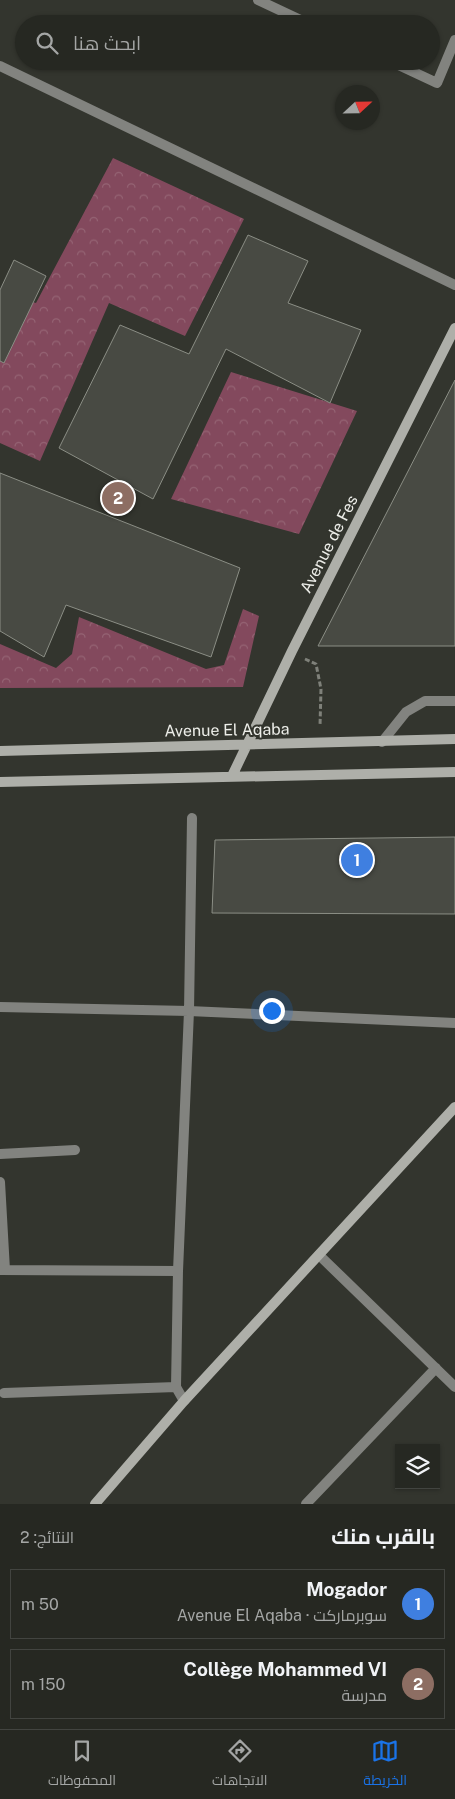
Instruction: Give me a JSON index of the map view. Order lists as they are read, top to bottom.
{
  "streets": {
    "street": ["Avenue de Fes", "Avenue El Aqaba"]
  },
  "crossings": [
    ["Avenue de Fes", "Avenue El Aqaba"]
  ],
  "north": "right",
  "page": {
    "search": "ابحث هنا",
    "pins": ["2", "1"],
    "heading": ["بالقرب منك", "النتائج: 2"],
    "list": [
      {
        "mark": "1",
        "name": "Mogador",
        "note": "سوبرماركت · Avenue El Aqaba",
        "value": "50 m"
      },
      {
        "mark": "2",
        "name": "Collège Mohammed VI",
        "note": "مدرسة",
        "value": "150 m"
      }
    ],
    "nav": ["الخريطة", "الاتجاهات", "المحفوظات"]
  }
}
